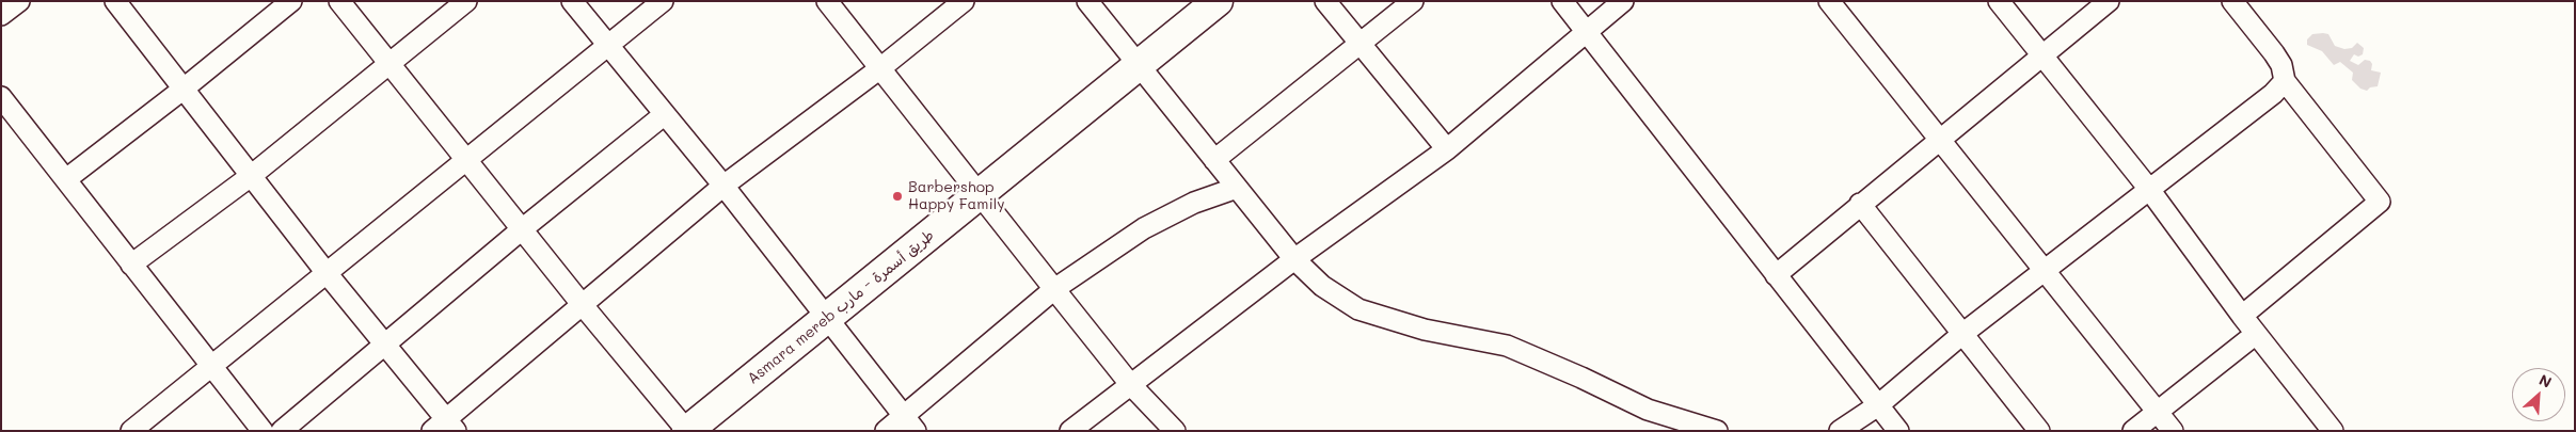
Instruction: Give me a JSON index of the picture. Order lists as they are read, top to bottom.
{
  "streets": {
    "highway": ["Asmara mereb طريق أسمرة - مارب"]
  },
  "places": ["Barbershop Happy Family"],
  "north": "top right"
}
